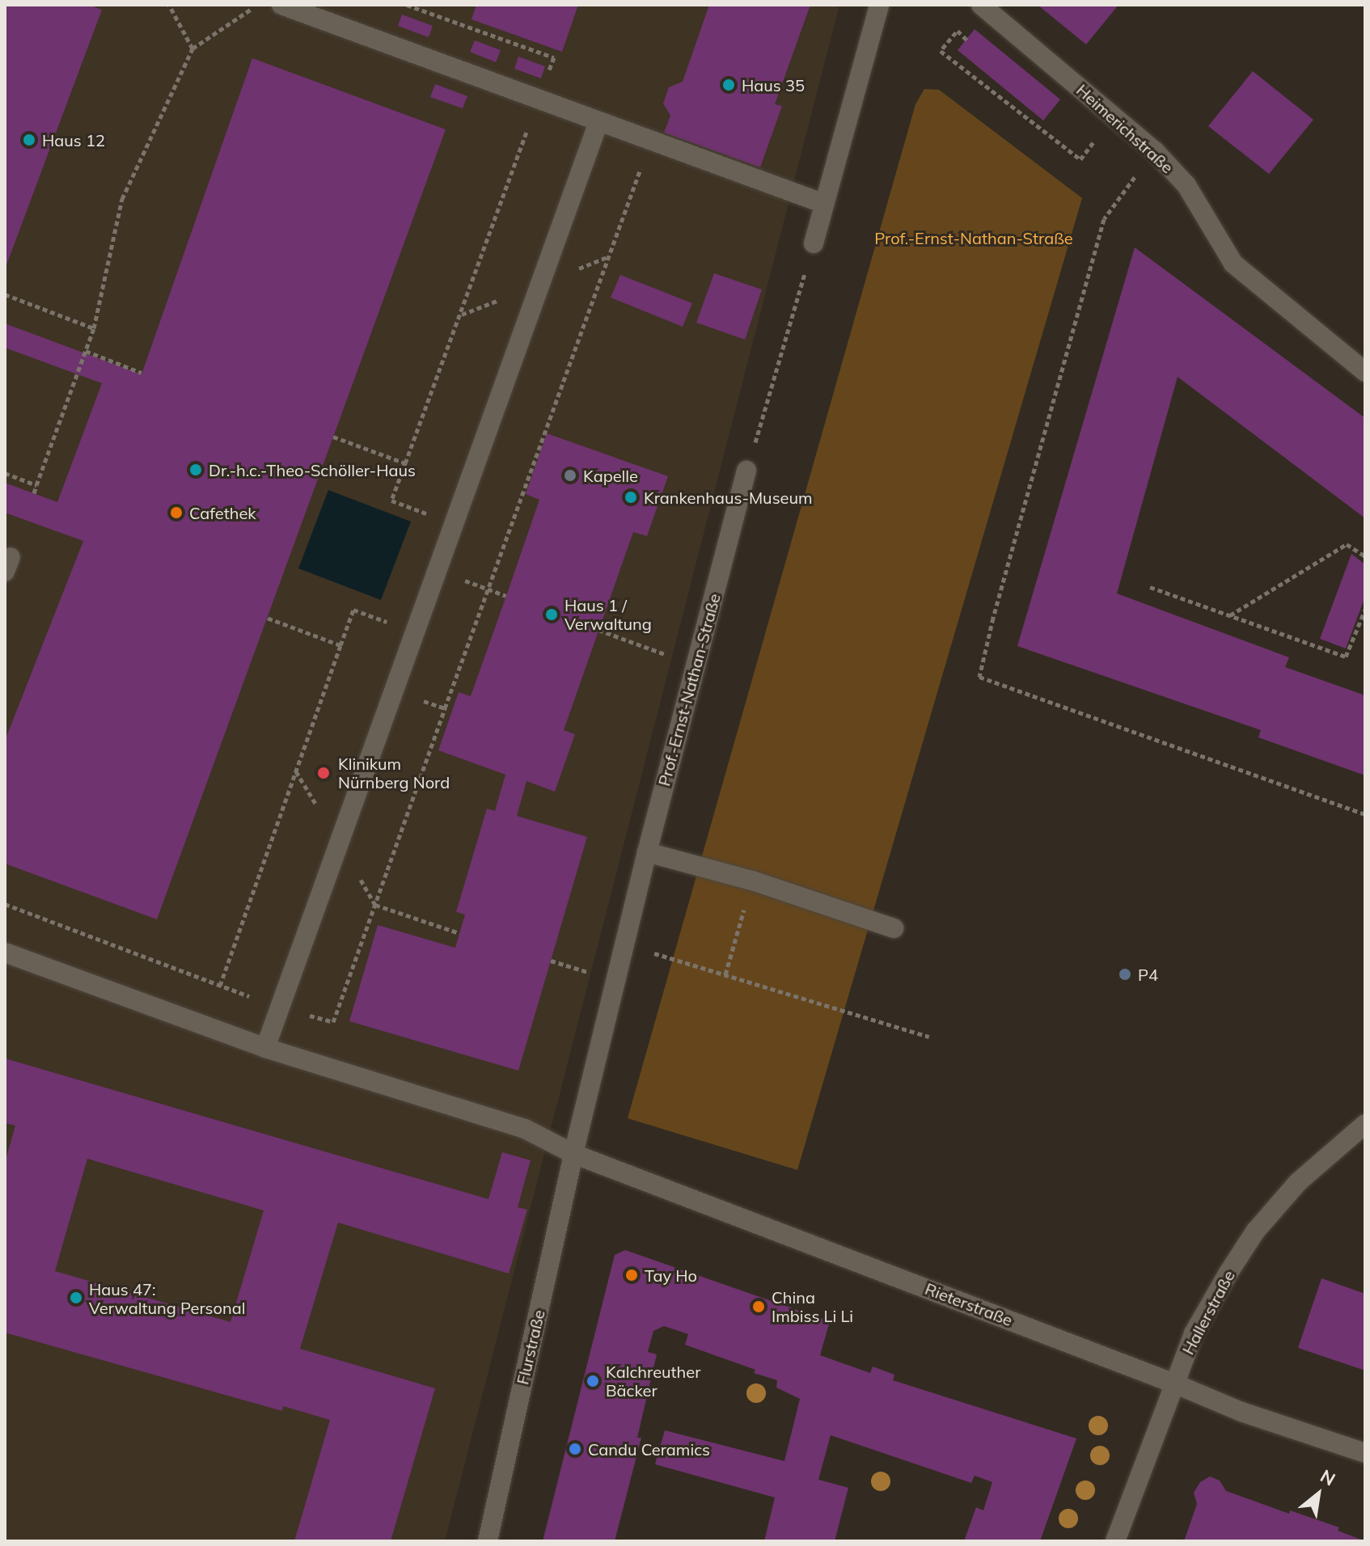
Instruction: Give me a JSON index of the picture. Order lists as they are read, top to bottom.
{
  "streets": {
    "street": [
      "Heimerichstraße",
      "Prof.-Ernst-Nathan-Straße",
      "Rieterstraße",
      "Hallerstraße",
      "Flurstraße"
    ]
  },
  "crossings": [
    ["Prof.-Ernst-Nathan-Straße", "Rieterstraße"],
    ["Prof.-Ernst-Nathan-Straße", "Flurstraße"],
    ["Rieterstraße", "Hallerstraße"],
    ["Rieterstraße", "Flurstraße"]
  ],
  "parks": ["Prof.-Ernst-Nathan-Straße"],
  "places": [
    "Haus 35",
    "Haus 12",
    "Dr.-h.c.-Theo-Schöller-Haus",
    "Kapelle",
    "Krankenhaus-Museum",
    "Cafethek",
    "Haus 1 / Verwaltung",
    "Klinikum Nürnberg Nord",
    "P4",
    "Tay Ho",
    "Haus 47: Verwaltung Personal",
    "China Imbiss Li Li",
    "Kalchreuther Bäcker",
    "Candu Ceramics"
  ],
  "north": "top right"
}
